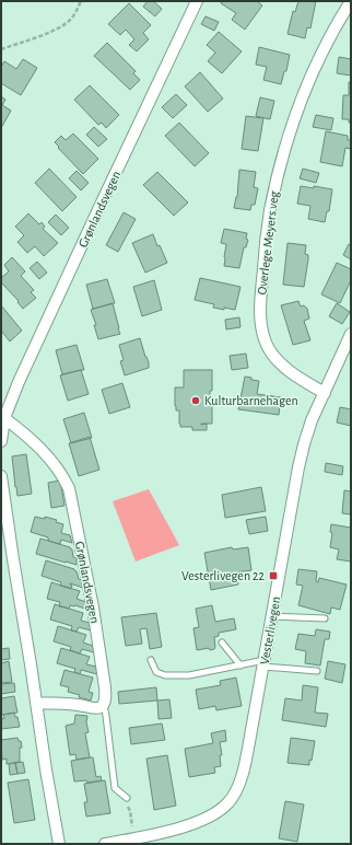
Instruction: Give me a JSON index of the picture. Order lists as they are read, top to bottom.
{
  "streets": {
    "street": ["Grønlandsvegen", "Overlege Meyers veg", "Vesterlivegen"]
  },
  "crossings": [
    ["Overlege Meyers veg", "Vesterlivegen"]
  ],
  "places": {
    "other": ["Kulturbarnehagen"],
    "transit": ["Vesterlivegen 22"]
  }
}
